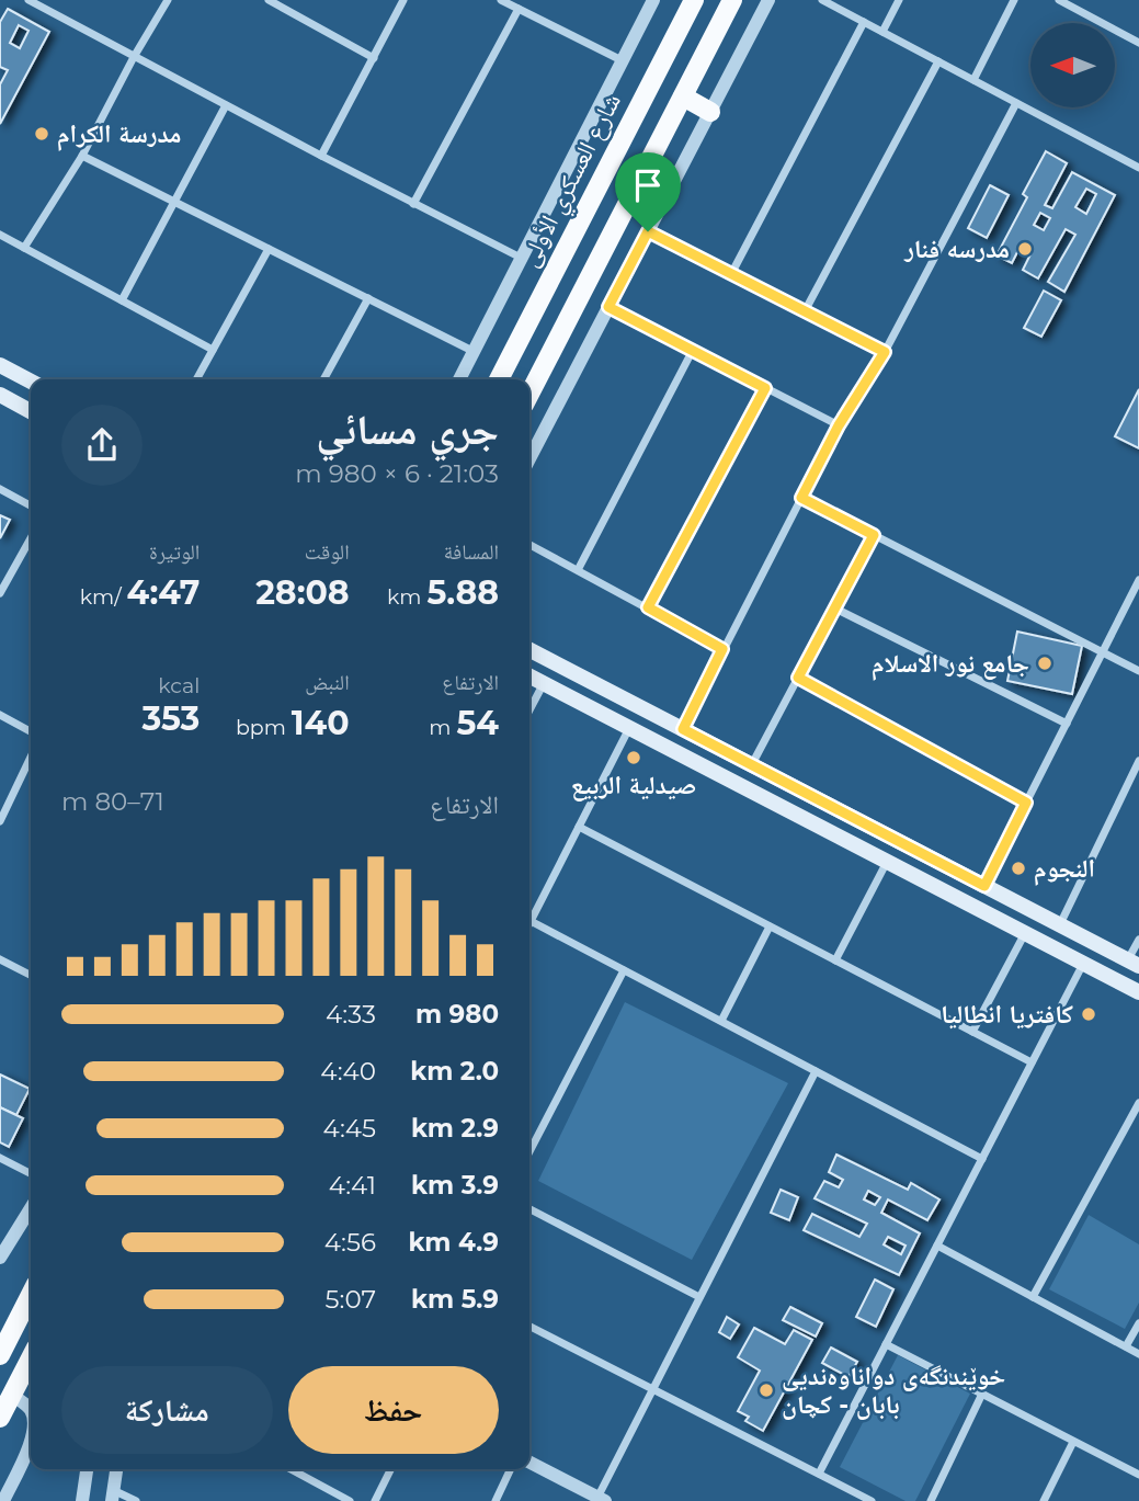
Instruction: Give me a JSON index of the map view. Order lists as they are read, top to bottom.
{
  "streets": {
    "main road": ["شارع العسكري الأولى"]
  },
  "places": [
    "مدرسة الكرام",
    "مدرسه فنار",
    "جامع نور الاسلام",
    "صيدلية الربيع",
    "النجوم",
    "كافتريا انطاليا",
    "خوێندنگەی دواناوەندیی بابان - کچان"
  ],
  "north": "left",
  "page": {
    "heading": ["جري مسائي", "21:03 · 6 × 980 m"],
    "stats": [
      ["المسافة", "5.88 km"],
      ["الوقت", "28:08"],
      ["الوتيرة", "4:47 /km"],
      ["الارتفاع", "54 m"],
      ["النبض", "140 bpm"],
      ["kcal", "353"]
    ],
    "chart": ["الارتفاع", "71–80 m"],
    "list": [
      {
        "name": "980 m",
        "note": "4:33"
      },
      {
        "name": "2.0 km",
        "note": "4:40"
      },
      {
        "name": "2.9 km",
        "note": "4:45"
      },
      {
        "name": "3.9 km",
        "note": "4:41"
      },
      {
        "name": "4.9 km",
        "note": "4:56"
      },
      {
        "name": "5.9 km",
        "note": "5:07"
      }
    ],
    "buttons": ["حفظ", "مشاركة"]
  }
}
